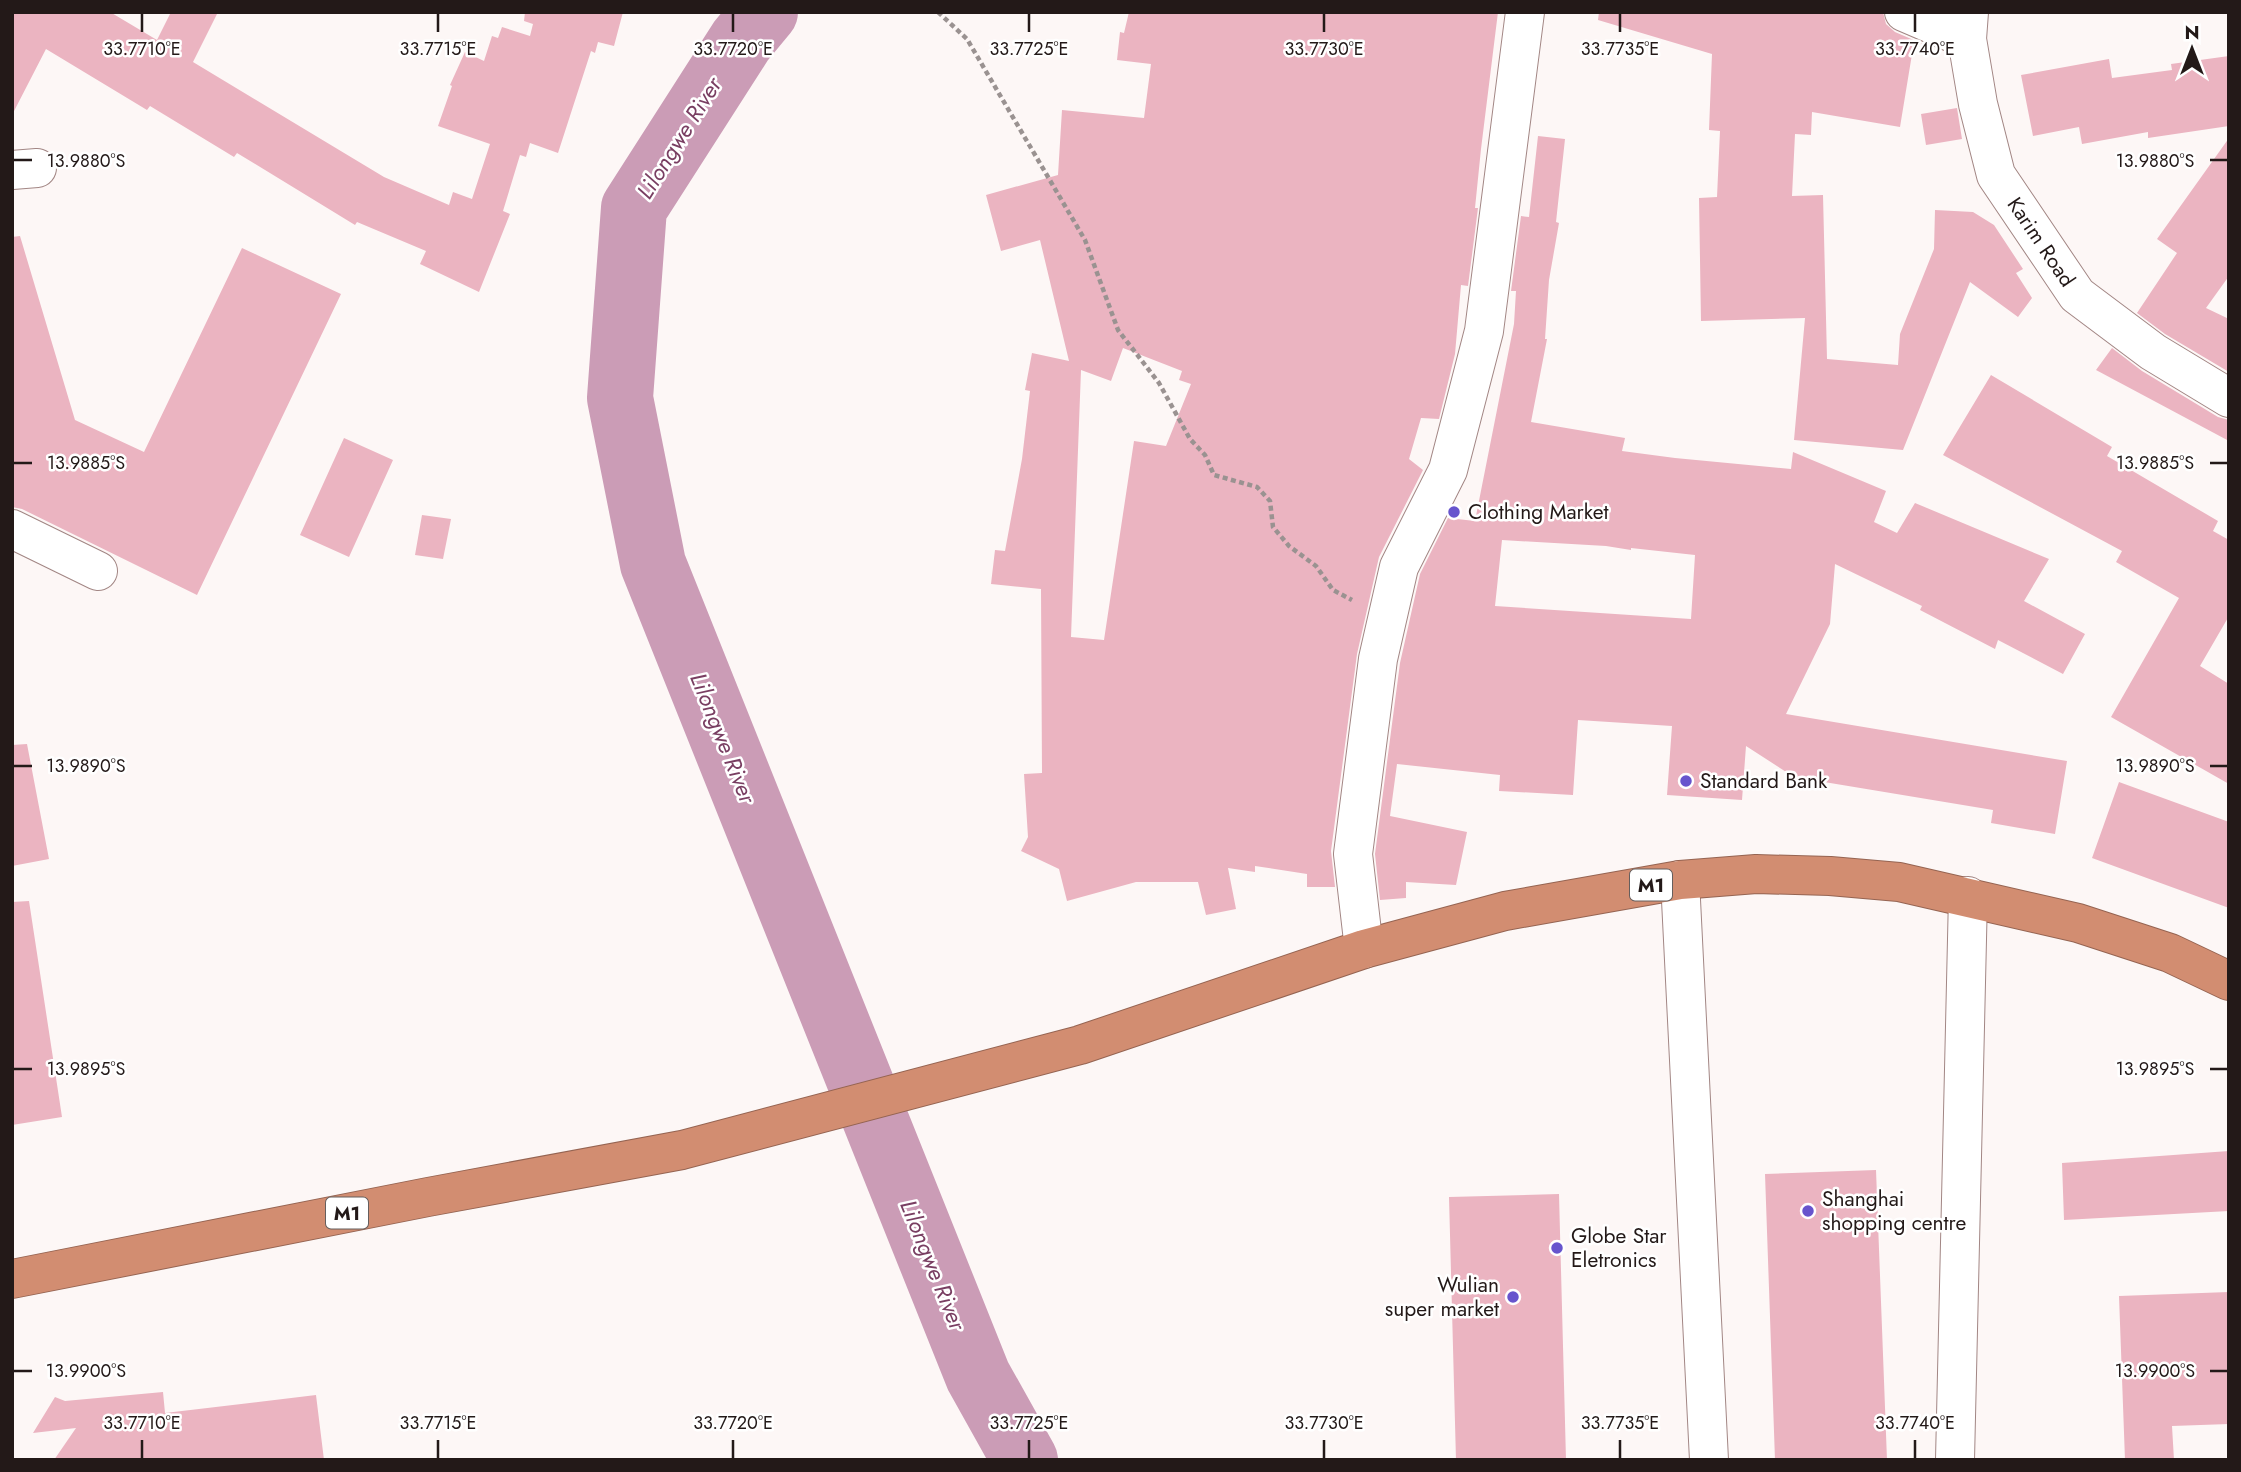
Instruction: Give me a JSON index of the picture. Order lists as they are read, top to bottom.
{
  "streets": {
    "highway": ["M1"],
    "street": ["Karim Road"]
  },
  "water": ["Lilongwe River"],
  "places": [
    "Clothing Market",
    "Standard Bank",
    "Shanghai shopping centre",
    "Globe Star Eletronics",
    "Wulian super market"
  ],
  "north": "top",
  "coordinates": [
    "33.7710°E",
    "33.7715°E",
    "33.7720°E",
    "33.7725°E",
    "33.7730°E",
    "33.7735°E",
    "33.7740°E",
    "13.9880°S",
    "13.9885°S",
    "13.9890°S",
    "13.9895°S",
    "13.9900°S"
  ]
}
